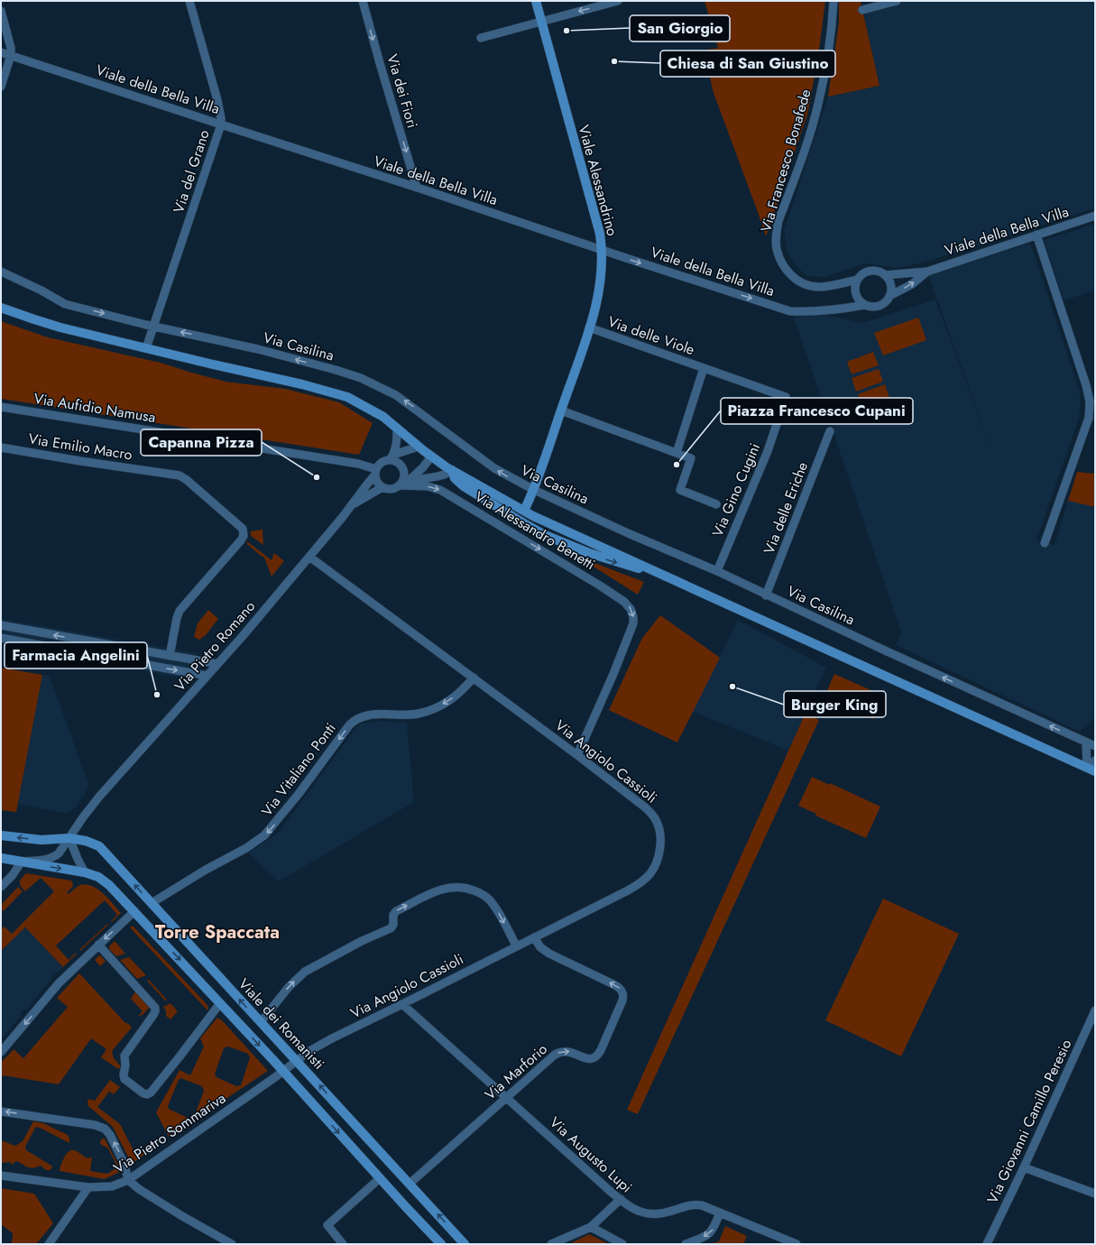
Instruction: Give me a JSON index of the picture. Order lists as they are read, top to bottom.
{
  "streets": {
    "street": [
      "Viale della Bella Villa",
      "Via dei Fiori",
      "Via Francesco Bonafede",
      "Via del Grano",
      "Viale Alessandrino",
      "Via delle Viole",
      "Via Casilina",
      "Via Aufidio Namusa",
      "Via Emilio Macro",
      "Via Gino Cugini",
      "Via delle Eriche",
      "Via Alessandro Benetti",
      "Via Pietro Romano",
      "Via Angiolo Cassioli",
      "Via Vitaliano Ponti",
      "Viale dei Romanisti",
      "Via Marforio",
      "Via Giovanni Camillo Peresio",
      "Via Pietro Sommariva",
      "Via Augusto Lupi"
    ]
  },
  "crossings": [
    ["Viale della Bella Villa", "Via dei Fiori"],
    ["Viale della Bella Villa", "Via Francesco Bonafede"],
    ["Viale della Bella Villa", "Via del Grano"],
    ["Viale della Bella Villa", "Viale Alessandrino"],
    ["Via del Grano", "Via Casilina"],
    ["Viale Alessandrino", "Via delle Viole"],
    ["Viale Alessandrino", "Via Casilina"],
    ["Via delle Viole", "Via Gino Cugini"],
    ["Via Casilina", "Via Gino Cugini"],
    ["Via Casilina", "Via delle Eriche"],
    ["Via Aufidio Namusa", "Via Alessandro Benetti"],
    ["Via Aufidio Namusa", "Via Pietro Romano"],
    ["Via Alessandro Benetti", "Via Pietro Romano"],
    ["Via Alessandro Benetti", "Via Angiolo Cassioli"],
    ["Via Pietro Romano", "Via Angiolo Cassioli"],
    ["Via Pietro Romano", "Viale dei Romanisti"],
    ["Via Angiolo Cassioli", "Via Vitaliano Ponti"],
    ["Via Angiolo Cassioli", "Viale dei Romanisti"],
    ["Via Angiolo Cassioli", "Via Marforio"],
    ["Via Angiolo Cassioli", "Via Pietro Sommariva"],
    ["Via Angiolo Cassioli", "Via Augusto Lupi"],
    ["Via Vitaliano Ponti", "Viale dei Romanisti"],
    ["Viale dei Romanisti", "Via Marforio"],
    ["Viale dei Romanisti", "Via Pietro Sommariva"],
    ["Via Marforio", "Via Augusto Lupi"]
  ],
  "one_way": ["Via dei Fiori", "Via Vitaliano Ponti"],
  "districts": ["Torre Spaccata"],
  "places": [
    "San Giorgio",
    "Chiesa di San Giustino",
    "Piazza Francesco Cupani",
    "Capanna Pizza",
    "Burger King",
    "Farmacia Angelini"
  ]
}
